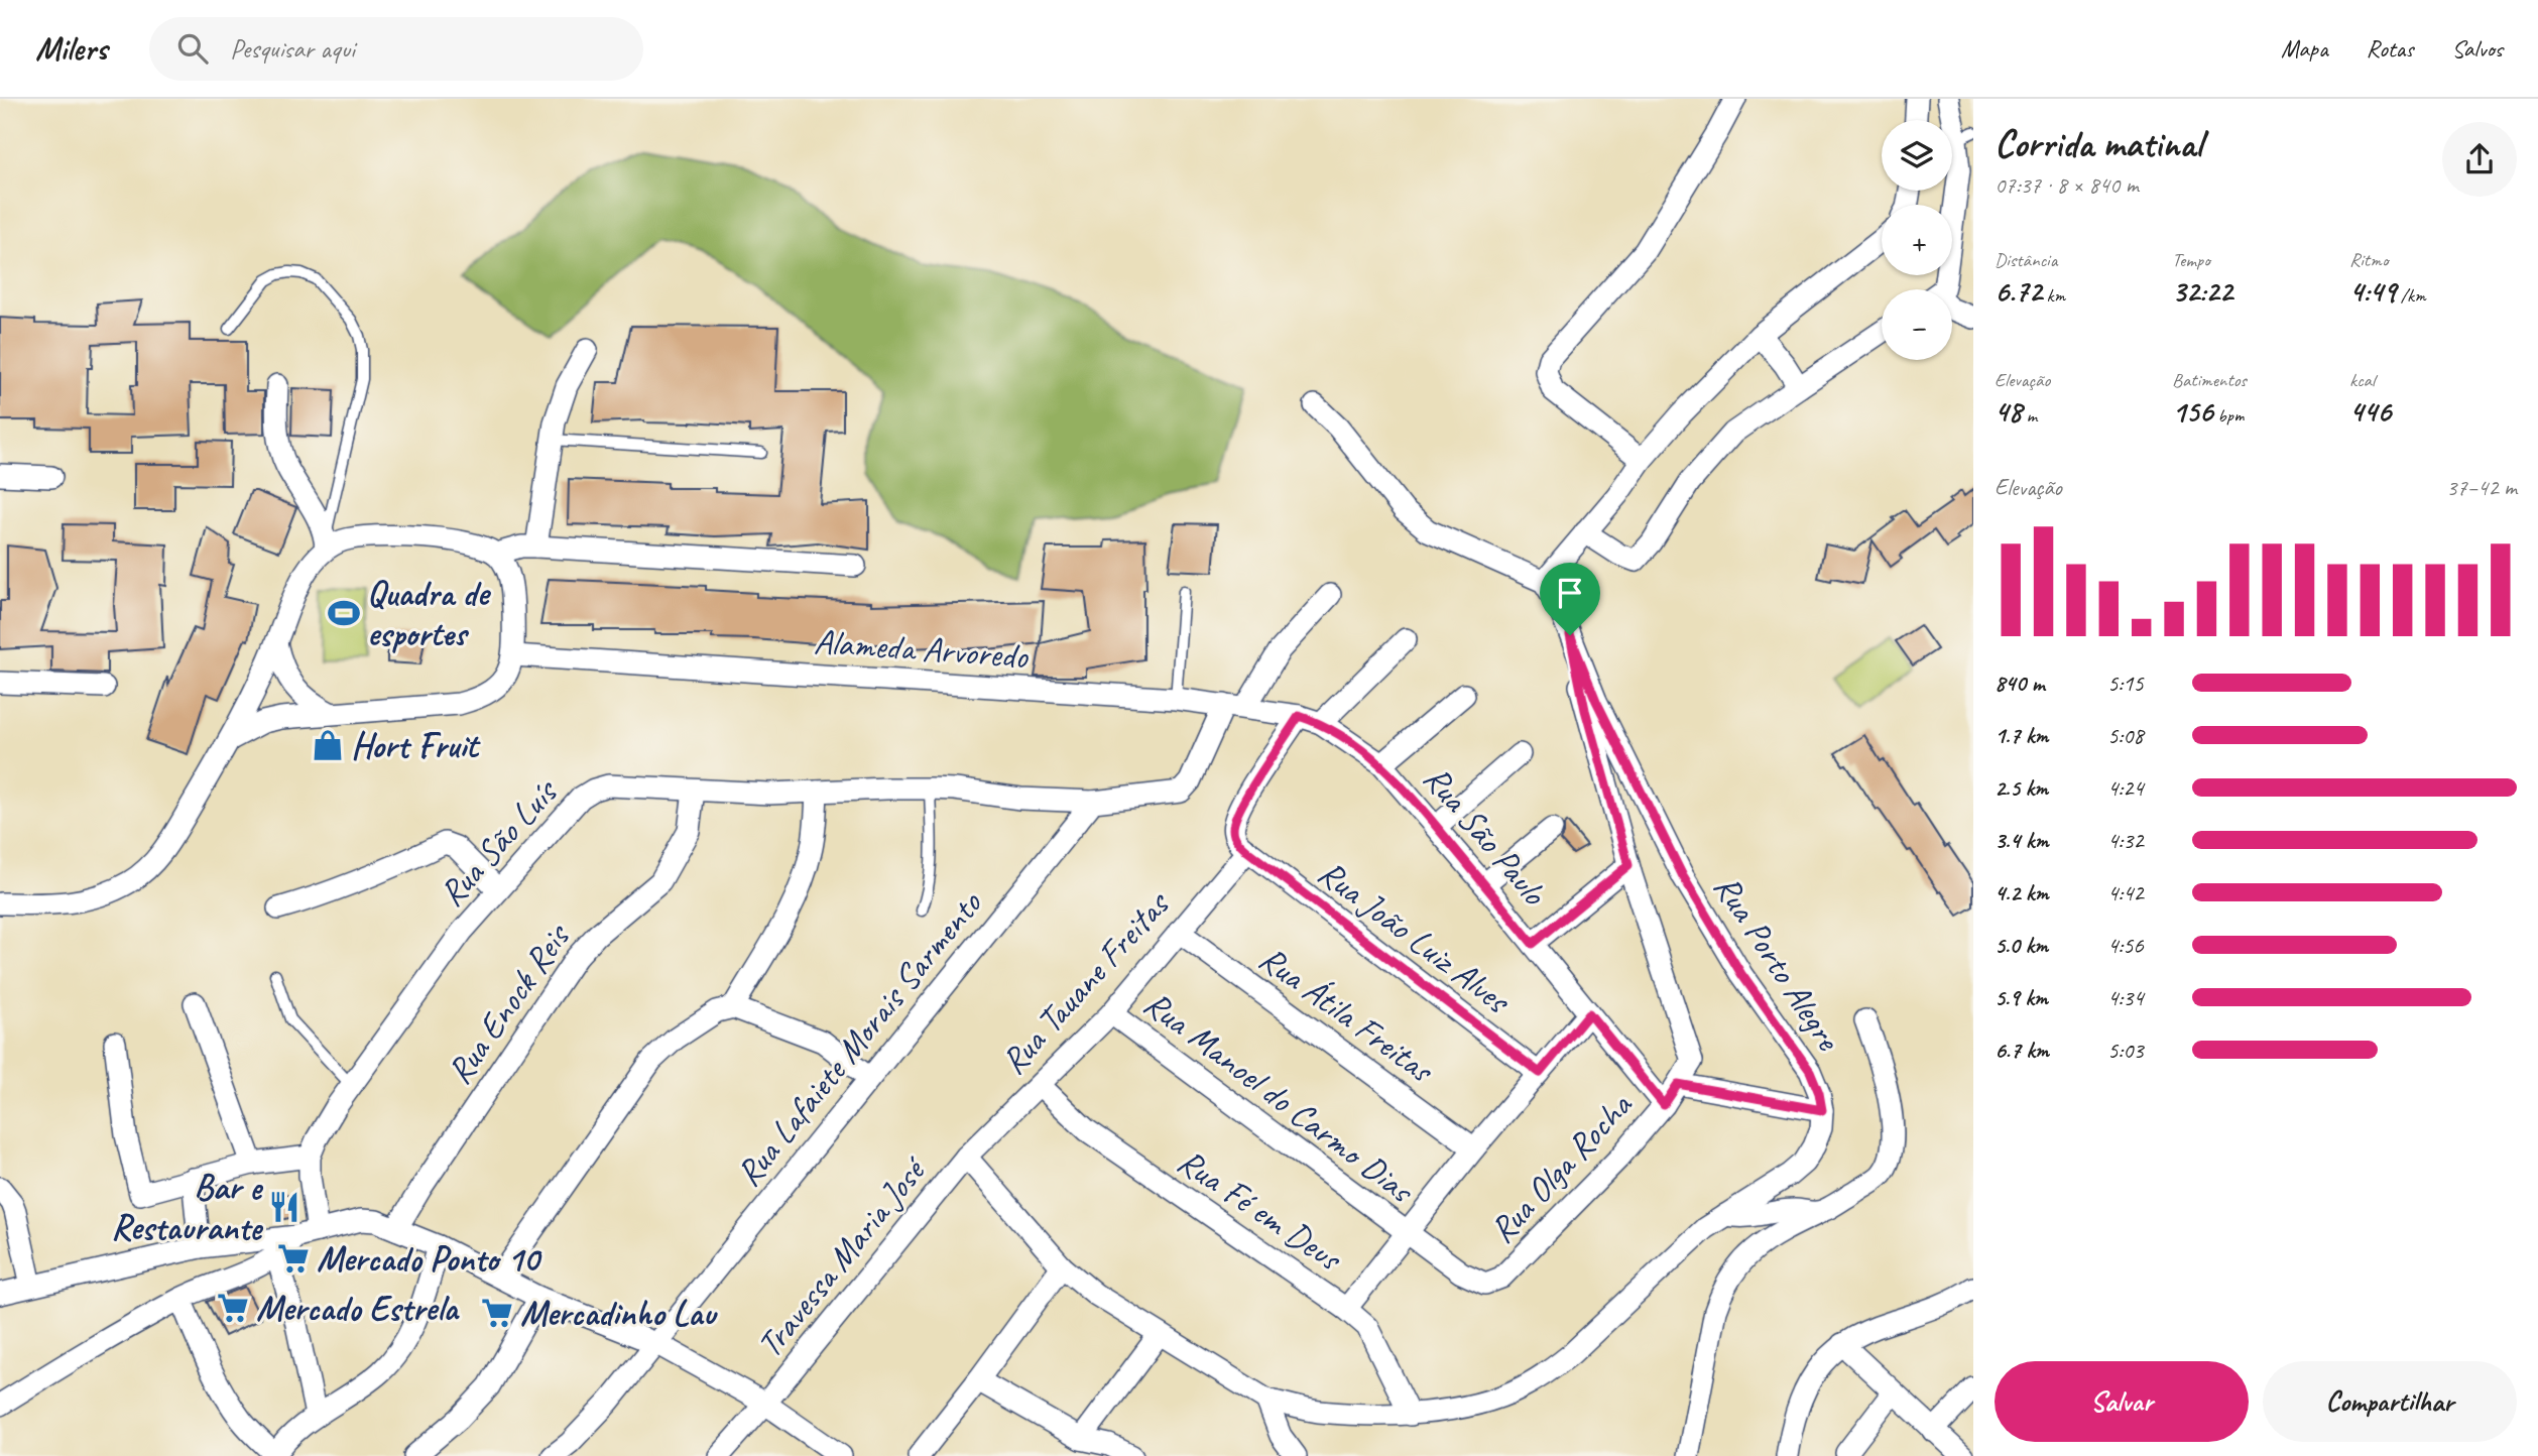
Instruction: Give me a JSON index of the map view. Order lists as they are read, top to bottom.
{
  "streets": {
    "street": [
      "Alameda Arvoredo",
      "Rua São Paulo",
      "Rua São Luís",
      "Rua João Luiz Alves",
      "Rua Porto Alegre",
      "Rua Tauane Freitas",
      "Rua Enock Reis",
      "Rua Átila Freitas",
      "Rua Lafaiete Morais Sarmento",
      "Rua Manoel do Carmo Dias",
      "Rua Olga Rocha",
      "Rua Fé em Deus",
      "Travessa Maria José"
    ]
  },
  "crossings": [
    ["Alameda Arvoredo", "Rua São Paulo"],
    ["Rua São Paulo", "Rua Olga Rocha"],
    ["Rua São Luís", "Rua Enock Reis"],
    ["Rua São Luís", "Rua Lafaiete Morais Sarmento"],
    ["Rua João Luiz Alves", "Rua Tauane Freitas"],
    ["Rua Porto Alegre", "Rua Tauane Freitas"],
    ["Rua Porto Alegre", "Rua Olga Rocha"],
    ["Rua Porto Alegre", "Rua Fé em Deus"],
    ["Rua Porto Alegre", "Travessa Maria José"],
    ["Rua Tauane Freitas", "Rua Átila Freitas"],
    ["Rua Tauane Freitas", "Rua Manoel do Carmo Dias"],
    ["Rua Tauane Freitas", "Rua Fé em Deus"],
    ["Rua Tauane Freitas", "Travessa Maria José"],
    ["Rua Manoel do Carmo Dias", "Rua Olga Rocha"]
  ],
  "places": {
    "sports": ["Quadra de esportes"],
    "shop": ["Hort Fruit"],
    "restaurant": ["Bar e Restaurante"],
    "supermarket": ["Mercado Ponto 10", "Mercado Estrela", "Mercadinho Lau"]
  },
  "page": {
    "header": "Milers",
    "search": "Pesquisar aqui",
    "nav": ["Mapa", "Rotas", "Salvos"],
    "heading": ["Corrida matinal", "07:37 · 8 × 840 m"],
    "map_buttons": ["+", "−"],
    "stats": [
      ["Distância", "6.72 km"],
      ["Tempo", "32:22"],
      ["Ritmo", "4:49 /km"],
      ["Elevação", "48 m"],
      ["Batimentos", "156 bpm"],
      ["kcal", "446"]
    ],
    "chart": ["Elevação", "37–42 m"],
    "list": [
      {
        "name": "840 m",
        "note": "5:15"
      },
      {
        "name": "1.7 km",
        "note": "5:08"
      },
      {
        "name": "2.5 km",
        "note": "4:24"
      },
      {
        "name": "3.4 km",
        "note": "4:32"
      },
      {
        "name": "4.2 km",
        "note": "4:42"
      },
      {
        "name": "5.0 km",
        "note": "4:56"
      },
      {
        "name": "5.9 km",
        "note": "4:34"
      },
      {
        "name": "6.7 km",
        "note": "5:03"
      }
    ],
    "buttons": ["Salvar", "Compartilhar"]
  }
}
